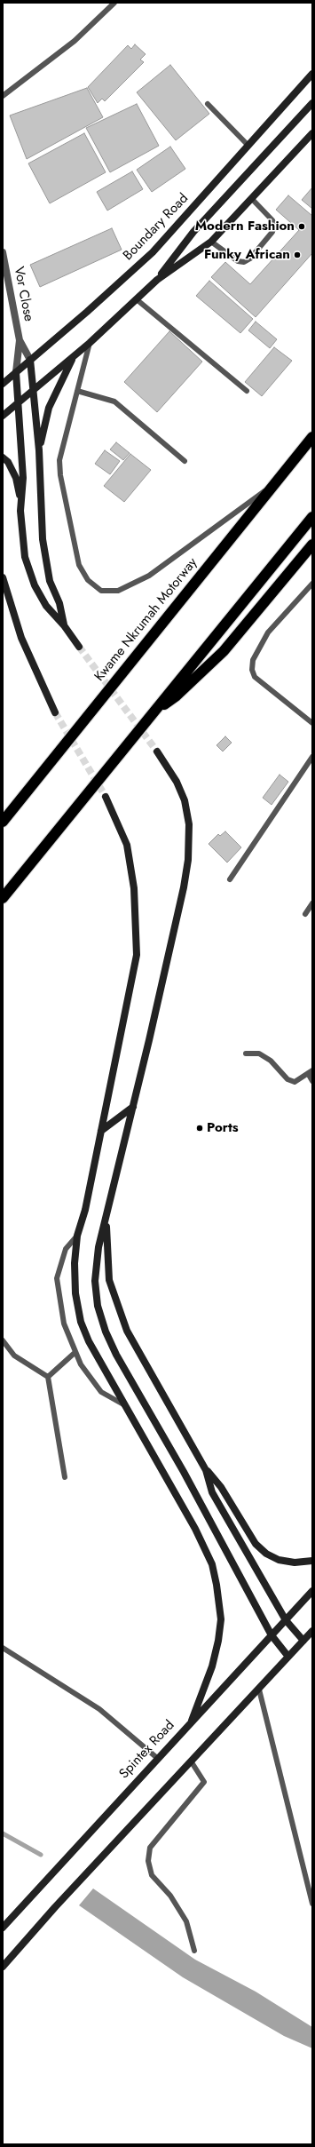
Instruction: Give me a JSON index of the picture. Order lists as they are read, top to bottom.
{
  "streets": {
    "highway": ["Kwame Nkrumah Motorway"],
    "main road": ["Boundary Road", "Spintex Road"],
    "street": ["Vor Close"]
  },
  "crossings": [
    ["Boundary Road", "Vor Close"]
  ],
  "places": ["Modern Fashion", "Funky African", "Ports"]
}
